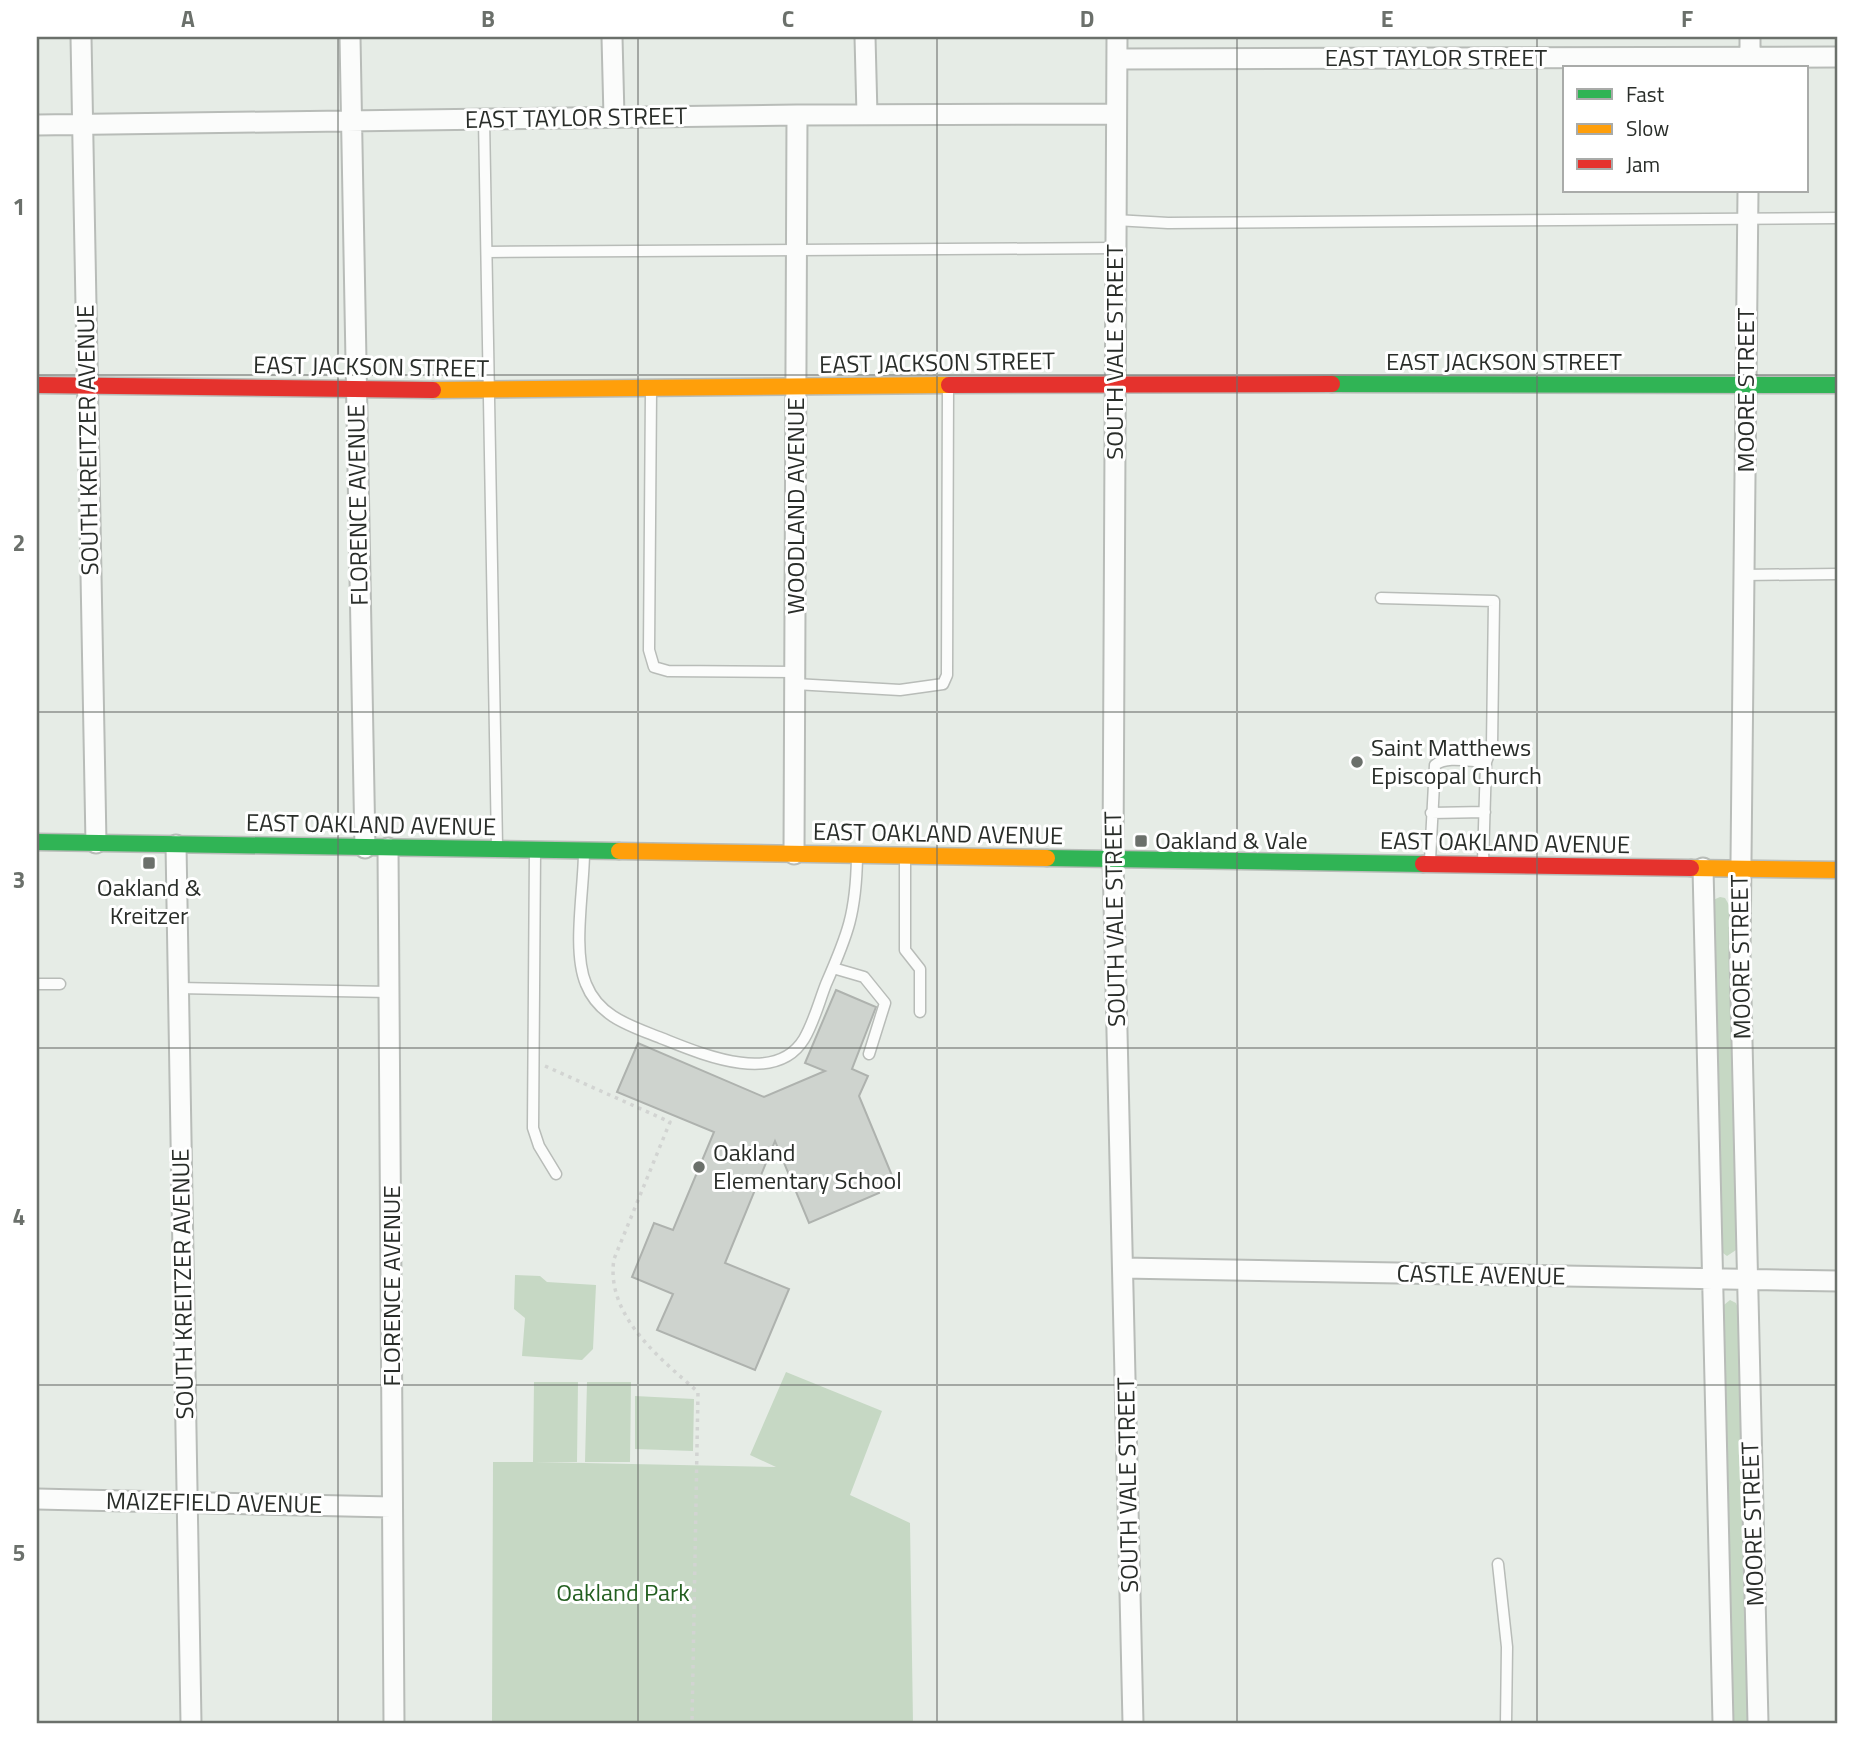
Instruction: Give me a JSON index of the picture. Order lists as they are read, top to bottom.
{
  "streets": {
    "main road": ["EAST JACKSON STREET", "EAST OAKLAND AVENUE"],
    "street": [
      "EAST TAYLOR STREET",
      "SOUTH VALE STREET",
      "MOORE STREET",
      "SOUTH KREITZER AVENUE",
      "FLORENCE AVENUE",
      "WOODLAND AVENUE",
      "CASTLE AVENUE",
      "MAIZEFIELD AVENUE"
    ]
  },
  "crossings": [
    ["EAST TAYLOR STREET", "SOUTH VALE STREET"],
    ["EAST TAYLOR STREET", "SOUTH KREITZER AVENUE"],
    ["EAST TAYLOR STREET", "FLORENCE AVENUE"],
    ["EAST TAYLOR STREET", "WOODLAND AVENUE"],
    ["SOUTH VALE STREET", "EAST JACKSON STREET"],
    ["SOUTH VALE STREET", "EAST OAKLAND AVENUE"],
    ["SOUTH VALE STREET", "CASTLE AVENUE"],
    ["EAST JACKSON STREET", "MOORE STREET"],
    ["EAST JACKSON STREET", "SOUTH KREITZER AVENUE"],
    ["EAST JACKSON STREET", "FLORENCE AVENUE"],
    ["EAST JACKSON STREET", "WOODLAND AVENUE"],
    ["MOORE STREET", "EAST OAKLAND AVENUE"],
    ["MOORE STREET", "CASTLE AVENUE"],
    ["SOUTH KREITZER AVENUE", "EAST OAKLAND AVENUE"],
    ["SOUTH KREITZER AVENUE", "MAIZEFIELD AVENUE"],
    ["FLORENCE AVENUE", "EAST OAKLAND AVENUE"],
    ["FLORENCE AVENUE", "MAIZEFIELD AVENUE"],
    ["WOODLAND AVENUE", "EAST OAKLAND AVENUE"]
  ],
  "parks": ["Oakland Park"],
  "places": {
    "other": ["Saint Matthews Episcopal Church", "Oakland Elementary School"],
    "transit": ["Oakland & Vale", "Oakland & Kreitzer"]
  },
  "legend": ["Fast", "Slow", "Jam"],
  "grid": {
    "columns": [
      "A",
      "B",
      "C",
      "D",
      "E",
      "F"
    ],
    "rows": [
      "1",
      "2",
      "3",
      "4",
      "5"
    ]
  }
}
